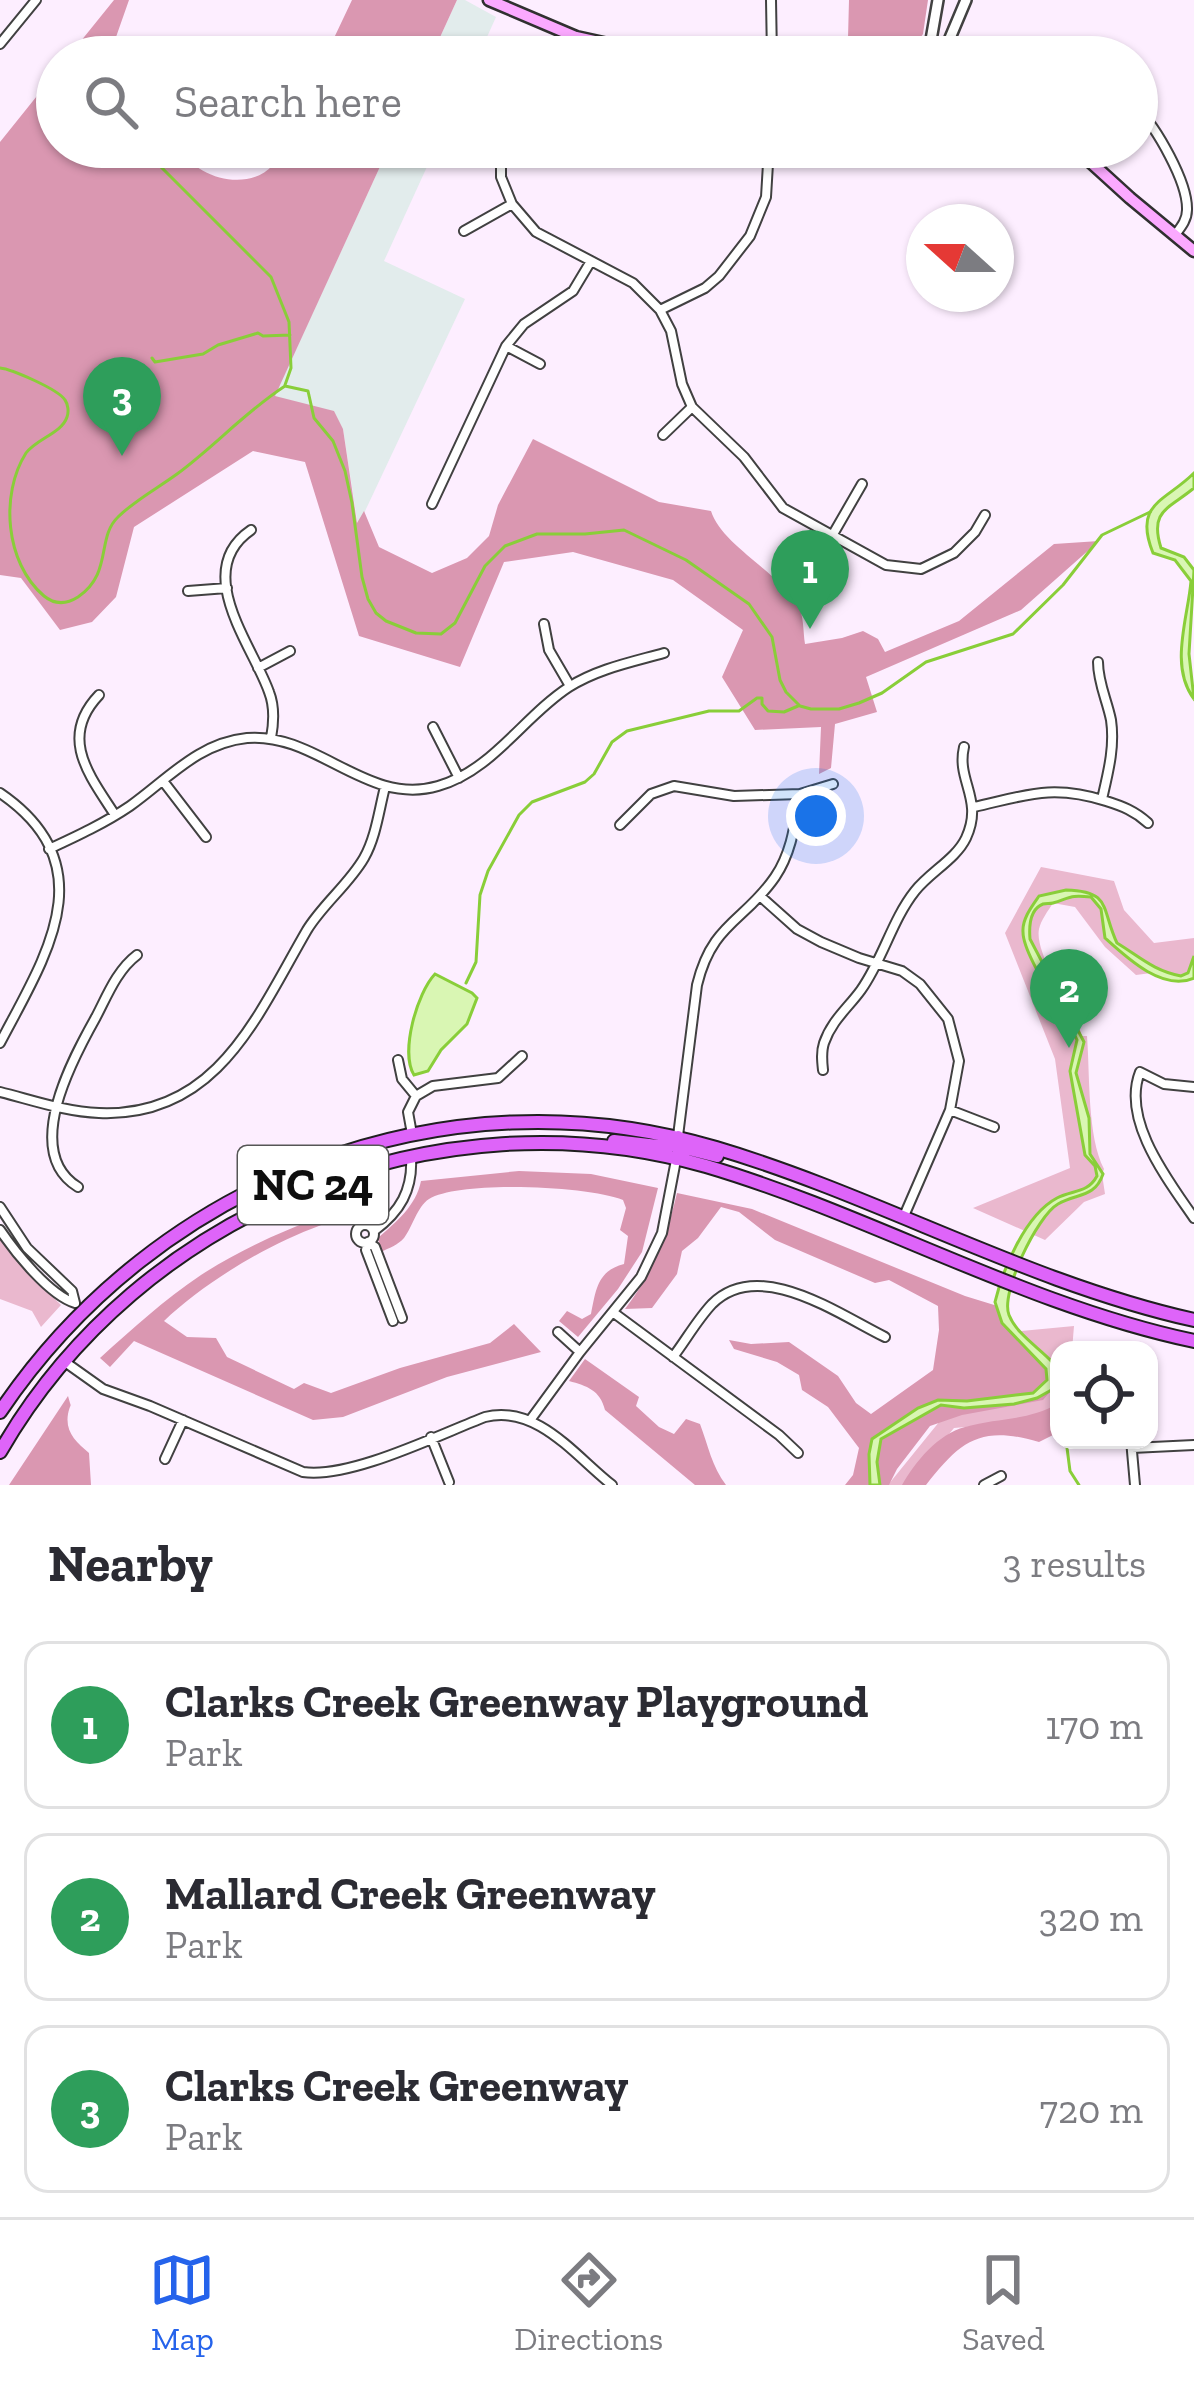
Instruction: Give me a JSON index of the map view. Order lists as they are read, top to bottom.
{
  "streets": {
    "main road": ["NC 24"]
  },
  "north": "left",
  "page": {
    "search": "Search here",
    "pins": ["3", "1", "2"],
    "heading": ["Nearby", "3 results"],
    "list": [
      {
        "mark": "1",
        "name": "Clarks Creek Greenway Playground",
        "note": "Park",
        "value": "170 m"
      },
      {
        "mark": "2",
        "name": "Mallard Creek Greenway",
        "note": "Park",
        "value": "320 m"
      },
      {
        "mark": "3",
        "name": "Clarks Creek Greenway",
        "note": "Park",
        "value": "720 m"
      }
    ],
    "nav": ["Map", "Directions", "Saved"]
  }
}
